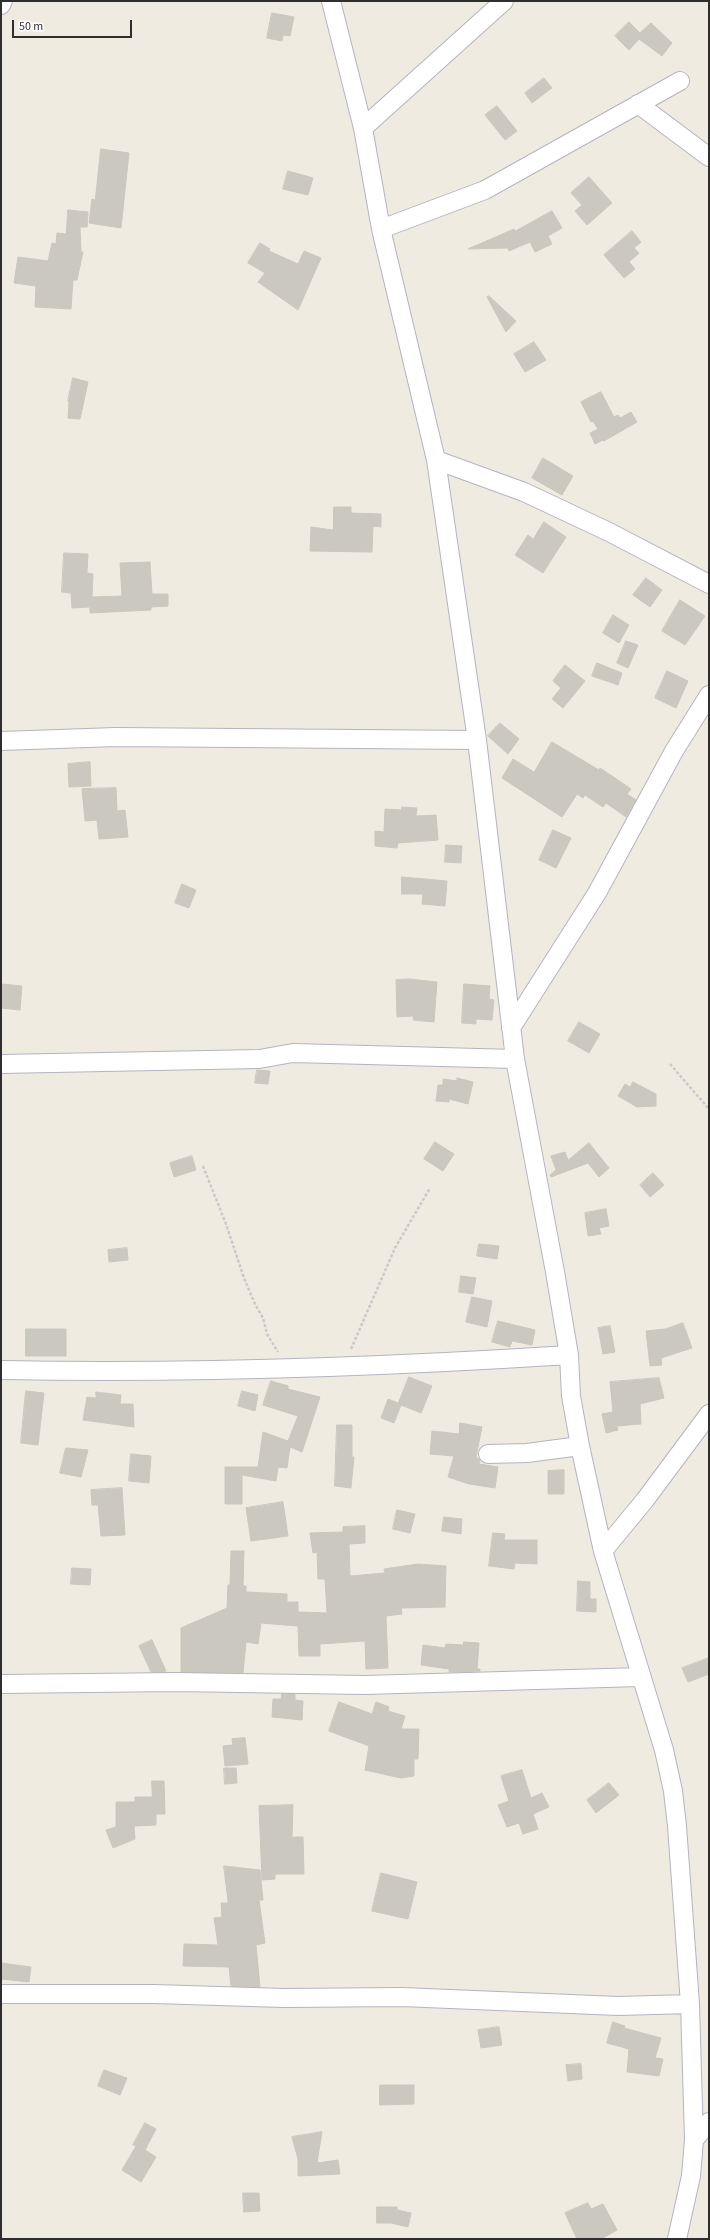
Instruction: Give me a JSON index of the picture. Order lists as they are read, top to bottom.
{
  "scale_bar": "50 m"
}
